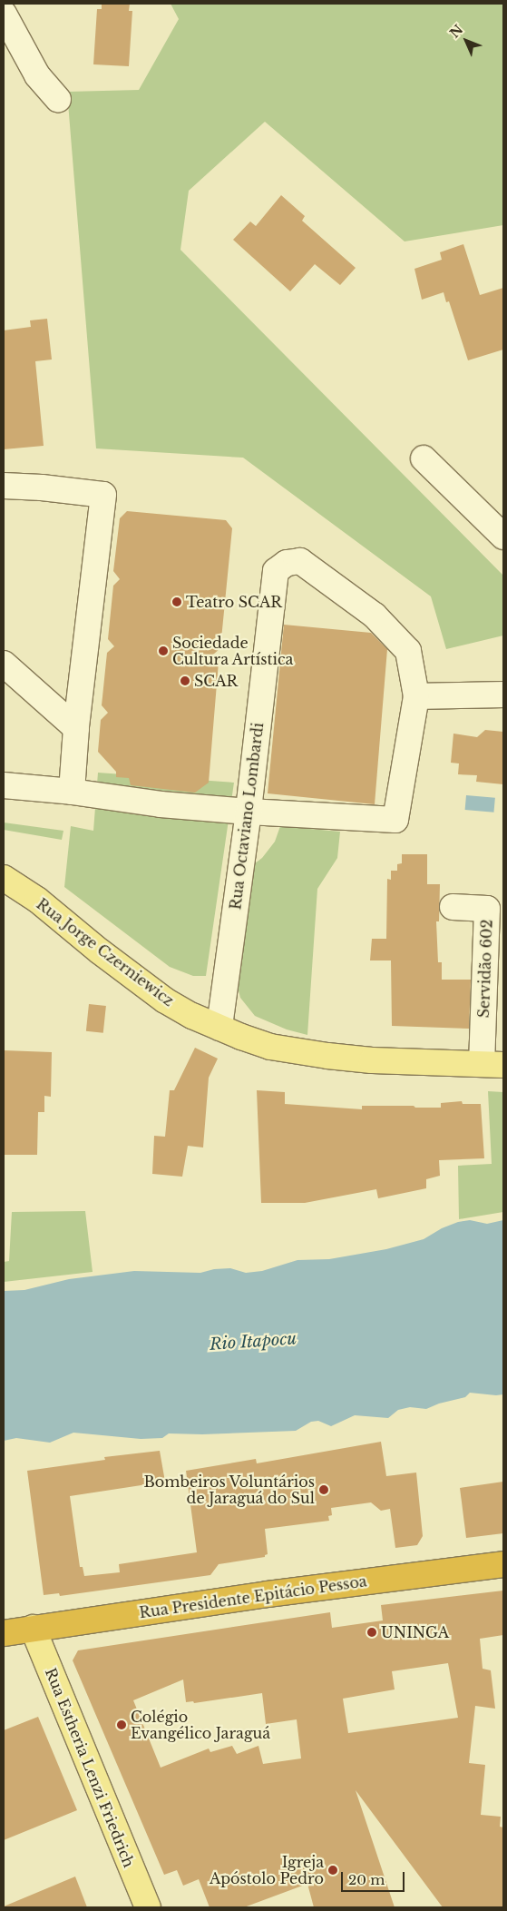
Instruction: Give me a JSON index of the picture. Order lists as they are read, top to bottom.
{
  "streets": {
    "highway": ["Rua Presidente Epitácio Pessoa"],
    "main road": ["Rua Jorge Czerniewicz", "Rua Estheria Lenzi Friedrich"],
    "street": ["Rua Octaviano Lombardi", "Servidão 602"]
  },
  "crossings": [
    ["Rua Octaviano Lombardi", "Rua Jorge Czerniewicz"],
    ["Rua Jorge Czerniewicz", "Servidão 602"],
    ["Rua Presidente Epitácio Pessoa", "Rua Estheria Lenzi Friedrich"]
  ],
  "water": ["Rio Itapocu"],
  "places": [
    "Teatro SCAR",
    "Sociedade Cultura Artística",
    "SCAR",
    "Bombeiros Voluntários de Jaraguá do Sul",
    "UNINGA",
    "Colégio Evangélico Jaraguá",
    "Igreja Apóstolo Pedro"
  ],
  "scale_bar": "20 m",
  "north": "top left"
}
